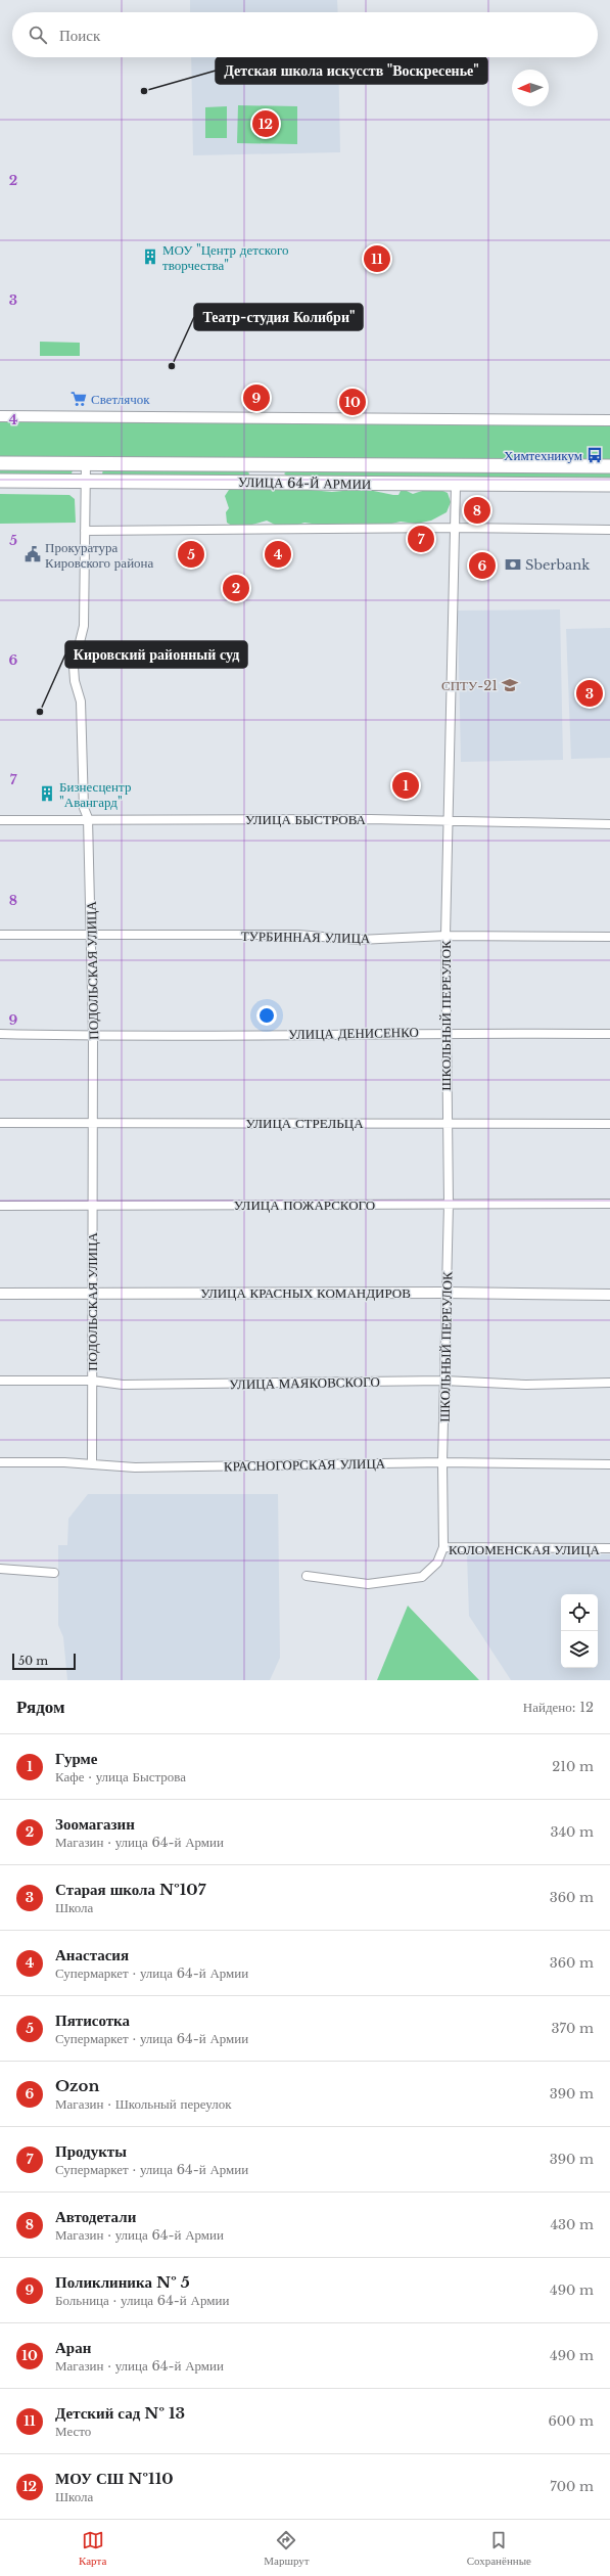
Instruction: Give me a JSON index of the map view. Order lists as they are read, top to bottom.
{
  "streets": {
    "highway": ["УЛИЦА 64-Й АРМИИ"],
    "street": [
      "УЛИЦА БЫСТРОВА",
      "ТУРБИННАЯ УЛИЦА",
      "ПОДОЛЬСКАЯ УЛИЦА",
      "ШКОЛЬНЫЙ ПЕРЕУЛОК",
      "УЛИЦА ДЕНИСЕНКО",
      "УЛИЦА СТРЕЛЬЦА",
      "УЛИЦА ПОЖАРСКОГО",
      "УЛИЦА КРАСНЫХ КОМАНДИРОВ",
      "УЛИЦА МАЯКОВСКОГО",
      "КРАСНОГОРСКАЯ УЛИЦА",
      "КОЛОМЕНСКАЯ УЛИЦА"
    ]
  },
  "crossings": [
    ["УЛИЦА 64-Й АРМИИ", "ПОДОЛЬСКАЯ УЛИЦА"],
    ["УЛИЦА 64-Й АРМИИ", "ШКОЛЬНЫЙ ПЕРЕУЛОК"],
    ["УЛИЦА БЫСТРОВА", "ПОДОЛЬСКАЯ УЛИЦА"],
    ["УЛИЦА БЫСТРОВА", "ШКОЛЬНЫЙ ПЕРЕУЛОК"],
    ["ТУРБИННАЯ УЛИЦА", "ПОДОЛЬСКАЯ УЛИЦА"],
    ["ТУРБИННАЯ УЛИЦА", "ШКОЛЬНЫЙ ПЕРЕУЛОК"],
    ["ПОДОЛЬСКАЯ УЛИЦА", "УЛИЦА ДЕНИСЕНКО"],
    ["ПОДОЛЬСКАЯ УЛИЦА", "УЛИЦА СТРЕЛЬЦА"],
    ["ПОДОЛЬСКАЯ УЛИЦА", "УЛИЦА ПОЖАРСКОГО"],
    ["ПОДОЛЬСКАЯ УЛИЦА", "УЛИЦА КРАСНЫХ КОМАНДИРОВ"],
    ["ПОДОЛЬСКАЯ УЛИЦА", "УЛИЦА МАЯКОВСКОГО"],
    ["ПОДОЛЬСКАЯ УЛИЦА", "КРАСНОГОРСКАЯ УЛИЦА"],
    ["ШКОЛЬНЫЙ ПЕРЕУЛОК", "УЛИЦА ДЕНИСЕНКО"],
    ["ШКОЛЬНЫЙ ПЕРЕУЛОК", "УЛИЦА СТРЕЛЬЦА"],
    ["ШКОЛЬНЫЙ ПЕРЕУЛОК", "УЛИЦА ПОЖАРСКОГО"],
    ["ШКОЛЬНЫЙ ПЕРЕУЛОК", "УЛИЦА КРАСНЫХ КОМАНДИРОВ"],
    ["ШКОЛЬНЫЙ ПЕРЕУЛОК", "УЛИЦА МАЯКОВСКОГО"],
    ["ШКОЛЬНЫЙ ПЕРЕУЛОК", "КРАСНОГОРСКАЯ УЛИЦА"],
    ["ШКОЛЬНЫЙ ПЕРЕУЛОК", "КОЛОМЕНСКАЯ УЛИЦА"]
  ],
  "places": {
    "other": ["Детская школа искусств \"Воскресенье\"", "Театр-студия Колибри\"", "Кировский районный суд"],
    "building": ["МОУ \"Центр детского творчества\"", "Бизнесцентр \"Авангард\""],
    "supermarket": ["Светлячок"],
    "bus stop": ["Химтехникум"],
    "public building": ["Прокуратура Кировского района"],
    "bank": ["Sberbank"],
    "school or university": ["СПТУ-21"]
  },
  "scale_bar": "50 m",
  "north": "left",
  "page": {
    "search": "Поиск",
    "pins": [
      "12",
      "11",
      "9",
      "10",
      "8",
      "7",
      "4",
      "5",
      "6",
      "2",
      "3",
      "1"
    ],
    "scale": "50 m",
    "heading": ["Рядом", "Найдено: 12"],
    "list": [
      {
        "mark": "1",
        "name": "Гурме",
        "note": "Кафе · улица Быстрова",
        "value": "210 m"
      },
      {
        "mark": "2",
        "name": "Зоомагазин",
        "note": "Магазин · улица 64-й Армии",
        "value": "340 m"
      },
      {
        "mark": "3",
        "name": "Старая школа №107",
        "note": "Школа",
        "value": "360 m"
      },
      {
        "mark": "4",
        "name": "Анастасия",
        "note": "Супермаркет · улица 64-й Армии",
        "value": "360 m"
      },
      {
        "mark": "5",
        "name": "Пятисотка",
        "note": "Супермаркет · улица 64-й Армии",
        "value": "370 m"
      },
      {
        "mark": "6",
        "name": "Ozon",
        "note": "Магазин · Школьный переулок",
        "value": "390 m"
      },
      {
        "mark": "7",
        "name": "Продукты",
        "note": "Супермаркет · улица 64-й Армии",
        "value": "390 m"
      },
      {
        "mark": "8",
        "name": "Автодетали",
        "note": "Магазин · улица 64-й Армии",
        "value": "430 m"
      },
      {
        "mark": "9",
        "name": "Поликлиника № 5",
        "note": "Больница · улица 64-й Армии",
        "value": "490 m"
      },
      {
        "mark": "10",
        "name": "Аран",
        "note": "Магазин · улица 64-й Армии",
        "value": "490 m"
      },
      {
        "mark": "11",
        "name": "Детский сад № 13",
        "note": "Место",
        "value": "600 m"
      },
      {
        "mark": "12",
        "name": "МОУ СШ №110",
        "note": "Школа",
        "value": "700 m"
      }
    ],
    "nav": ["Карта", "Маршрут", "Сохранённые"]
  },
  "grid": {
    "rows": [
      "2",
      "3",
      "4",
      "5",
      "6",
      "7",
      "8",
      "9"
    ]
  }
}
